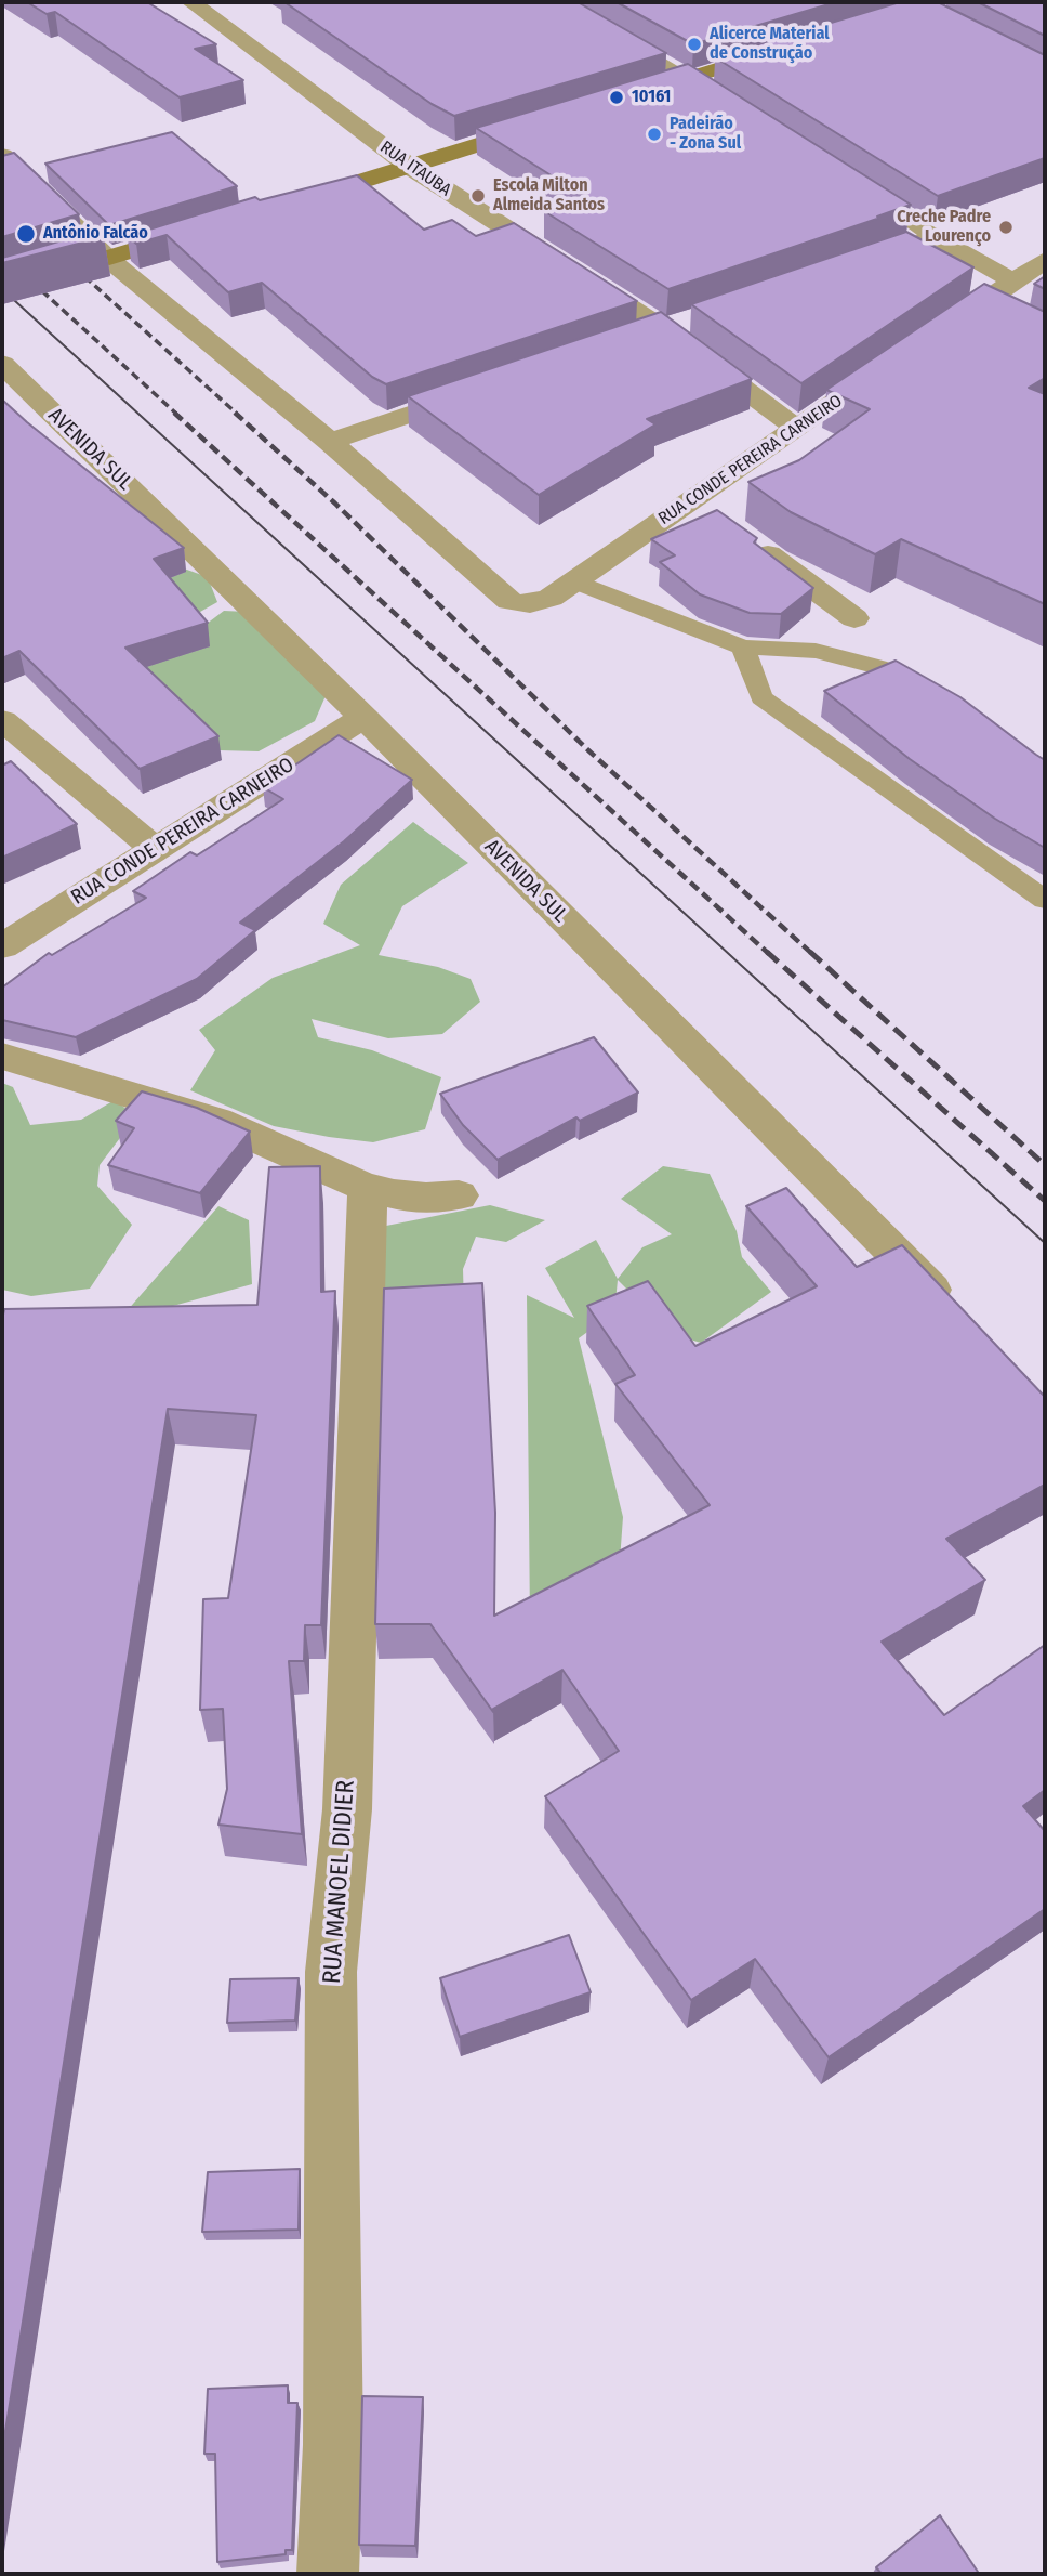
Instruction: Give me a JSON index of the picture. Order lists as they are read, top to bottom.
{
  "streets": {
    "street": [
      "RUA ITAUBA",
      "AVENIDA SUL",
      "RUA CONDE PEREIRA CARNEIRO",
      "RUA MANOEL DIDIER"
    ]
  },
  "crossings": [
    ["RUA ITAUBA", "RUA CONDE PEREIRA CARNEIRO"],
    ["AVENIDA SUL", "RUA CONDE PEREIRA CARNEIRO"]
  ],
  "places": [
    "Alicerce Material de Construção",
    "10161",
    "Padeirão - Zona Sul",
    "Escola Milton Almeida Santos",
    "Creche Padre Lourenço",
    "Antônio Falcão"
  ]
}
